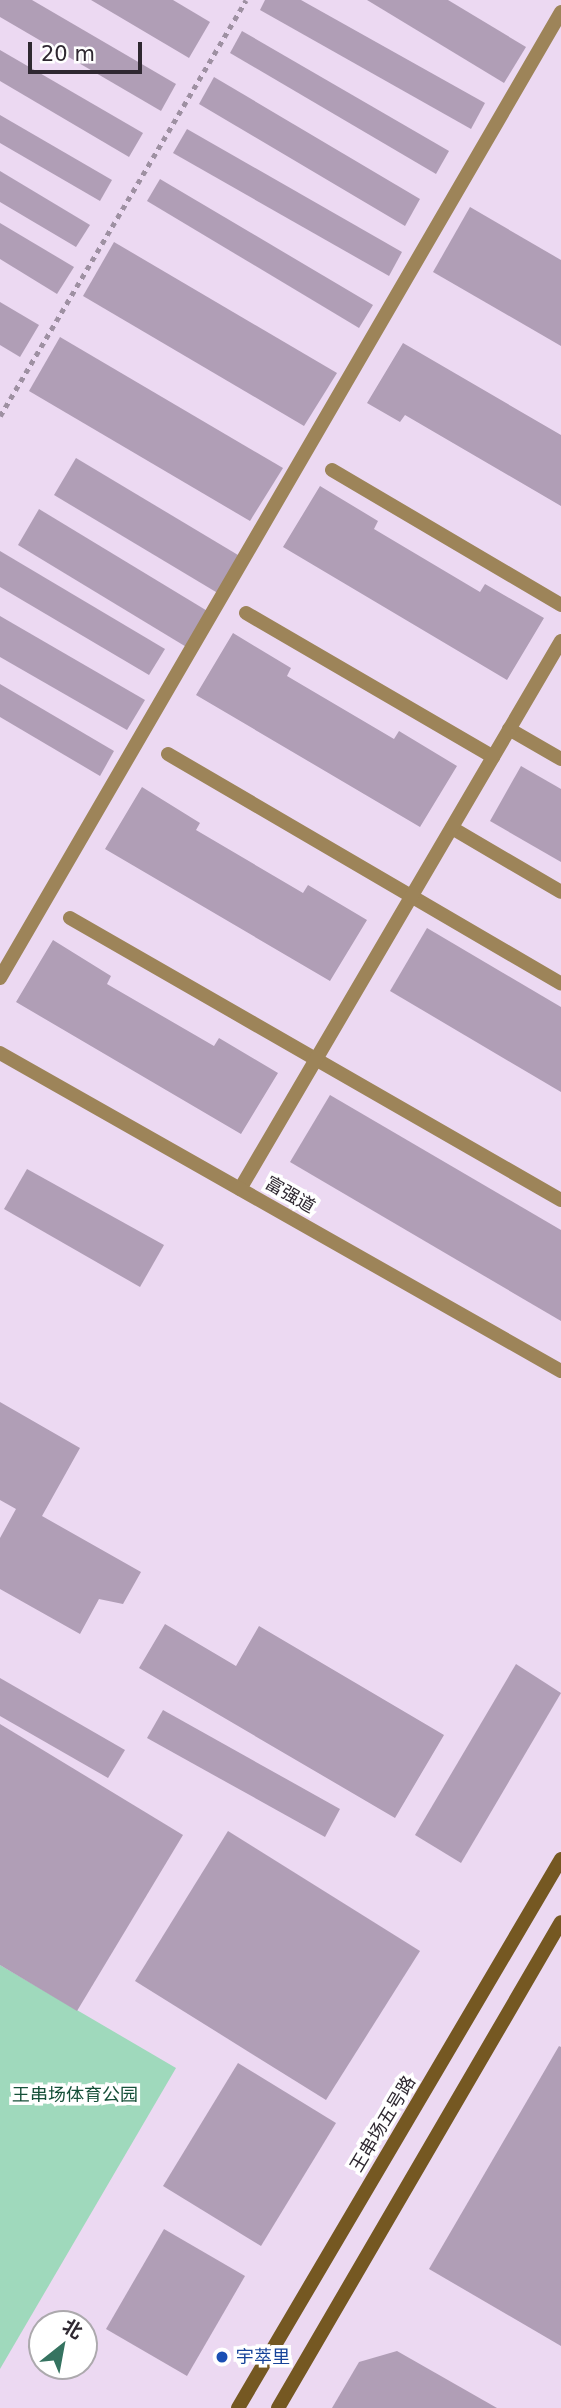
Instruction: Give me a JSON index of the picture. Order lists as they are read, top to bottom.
{
  "streets": {
    "street": ["富强道", "王串场五号路"]
  },
  "parks": ["王串场体育公园"],
  "places": ["宇萃里"],
  "scale_bar": "20 m",
  "north": "top right"
}
